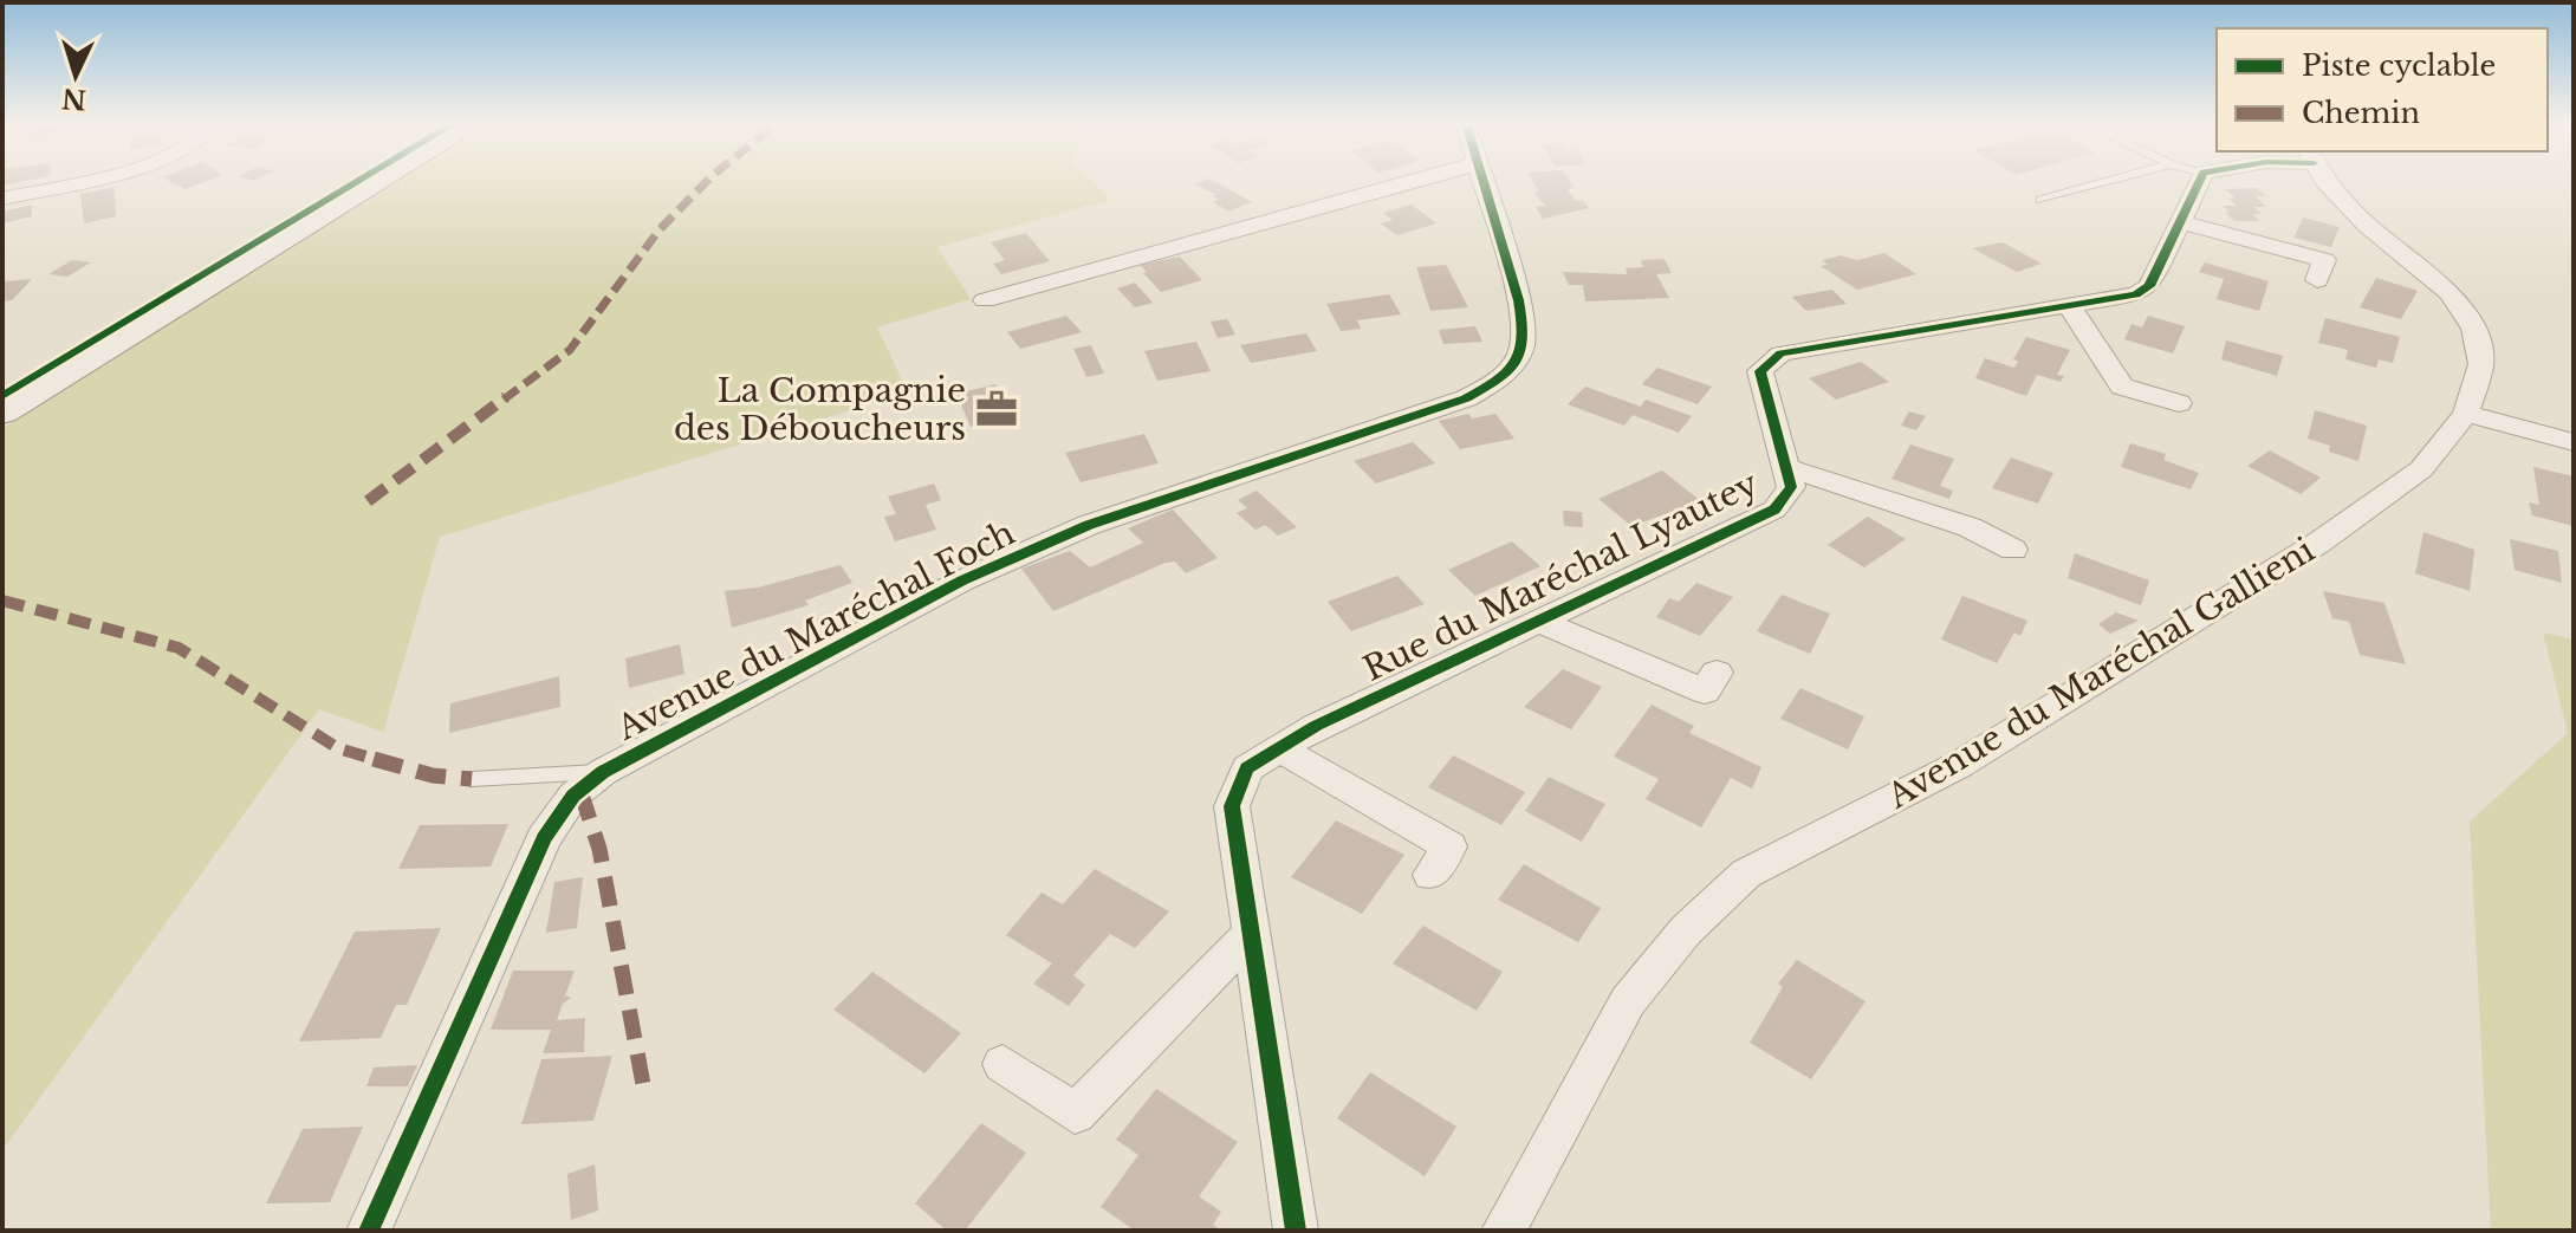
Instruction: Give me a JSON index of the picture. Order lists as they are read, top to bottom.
{
  "streets": {
    "street": ["Rue du Maréchal Lyautey", "Avenue du Maréchal Foch", "Avenue du Maréchal Gallieni"]
  },
  "places": {
    "office": ["La Compagnie des Déboucheurs"]
  },
  "legend": ["Piste cyclable", "Chemin"],
  "north": "bottom"
}
